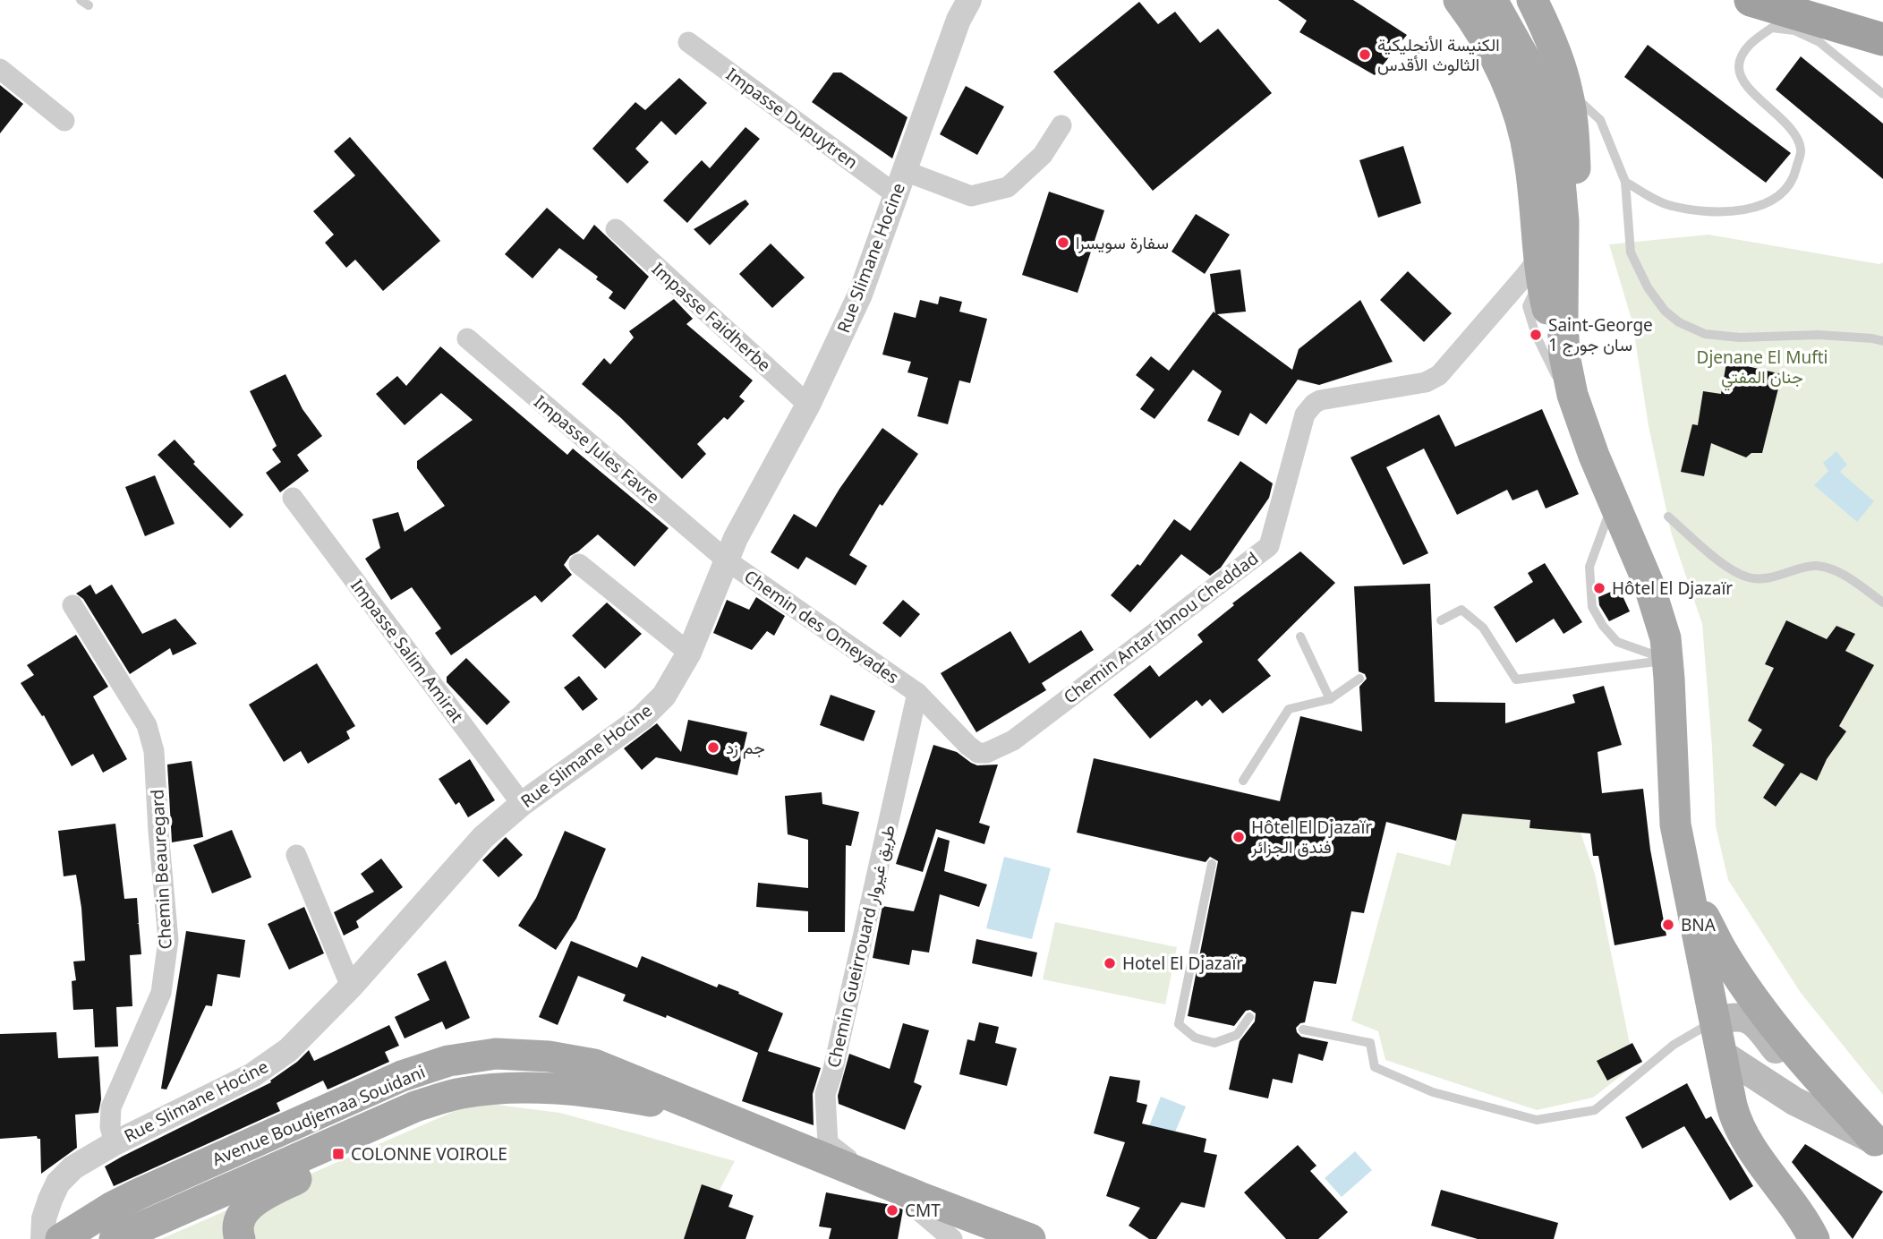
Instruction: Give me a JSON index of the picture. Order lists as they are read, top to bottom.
{
  "streets": {
    "main road": ["Avenue Boudjemaa Souidani"],
    "street": [
      "Impasse Dupuytren",
      "Rue Slimane Hocine",
      "Impasse Faidherbe",
      "Impasse Jules Favre",
      "Chemin des Omeyades",
      "Chemin Antar Ibnou Cheddad",
      "Impasse Salim Amirat",
      "Chemin Beauregard",
      "Chemin Gueirrouard طريق غيروار"
    ]
  },
  "crossings": [
    ["Impasse Dupuytren", "Rue Slimane Hocine"],
    ["Rue Slimane Hocine", "Impasse Faidherbe"],
    ["Rue Slimane Hocine", "Impasse Jules Favre"],
    ["Rue Slimane Hocine", "Chemin des Omeyades"],
    ["Rue Slimane Hocine", "Impasse Salim Amirat"],
    ["Rue Slimane Hocine", "Chemin Beauregard"],
    ["Impasse Jules Favre", "Chemin des Omeyades"],
    ["Chemin des Omeyades", "Chemin Antar Ibnou Cheddad"],
    ["Chemin des Omeyades", "Chemin Gueirrouard طريق غيروار"],
    ["Chemin Antar Ibnou Cheddad", "Chemin Gueirrouard طريق غيروار"]
  ],
  "parks": ["Djenane El Mufti جنان المفتي"],
  "places": {
    "other": [
      "الكنيسة الأنجليكية الثالوث الأقدس",
      "سفارة سويسرا",
      "Saint-George 1 سان جورج",
      "Hôtel El Djazaïr",
      "جم زد",
      "Hôtel El Djazaïr فندق الجزائر",
      "BNA",
      "Hotel El Djazaïr",
      "CMT"
    ],
    "transit": ["COLONNE VOIROLE"]
  }
}
